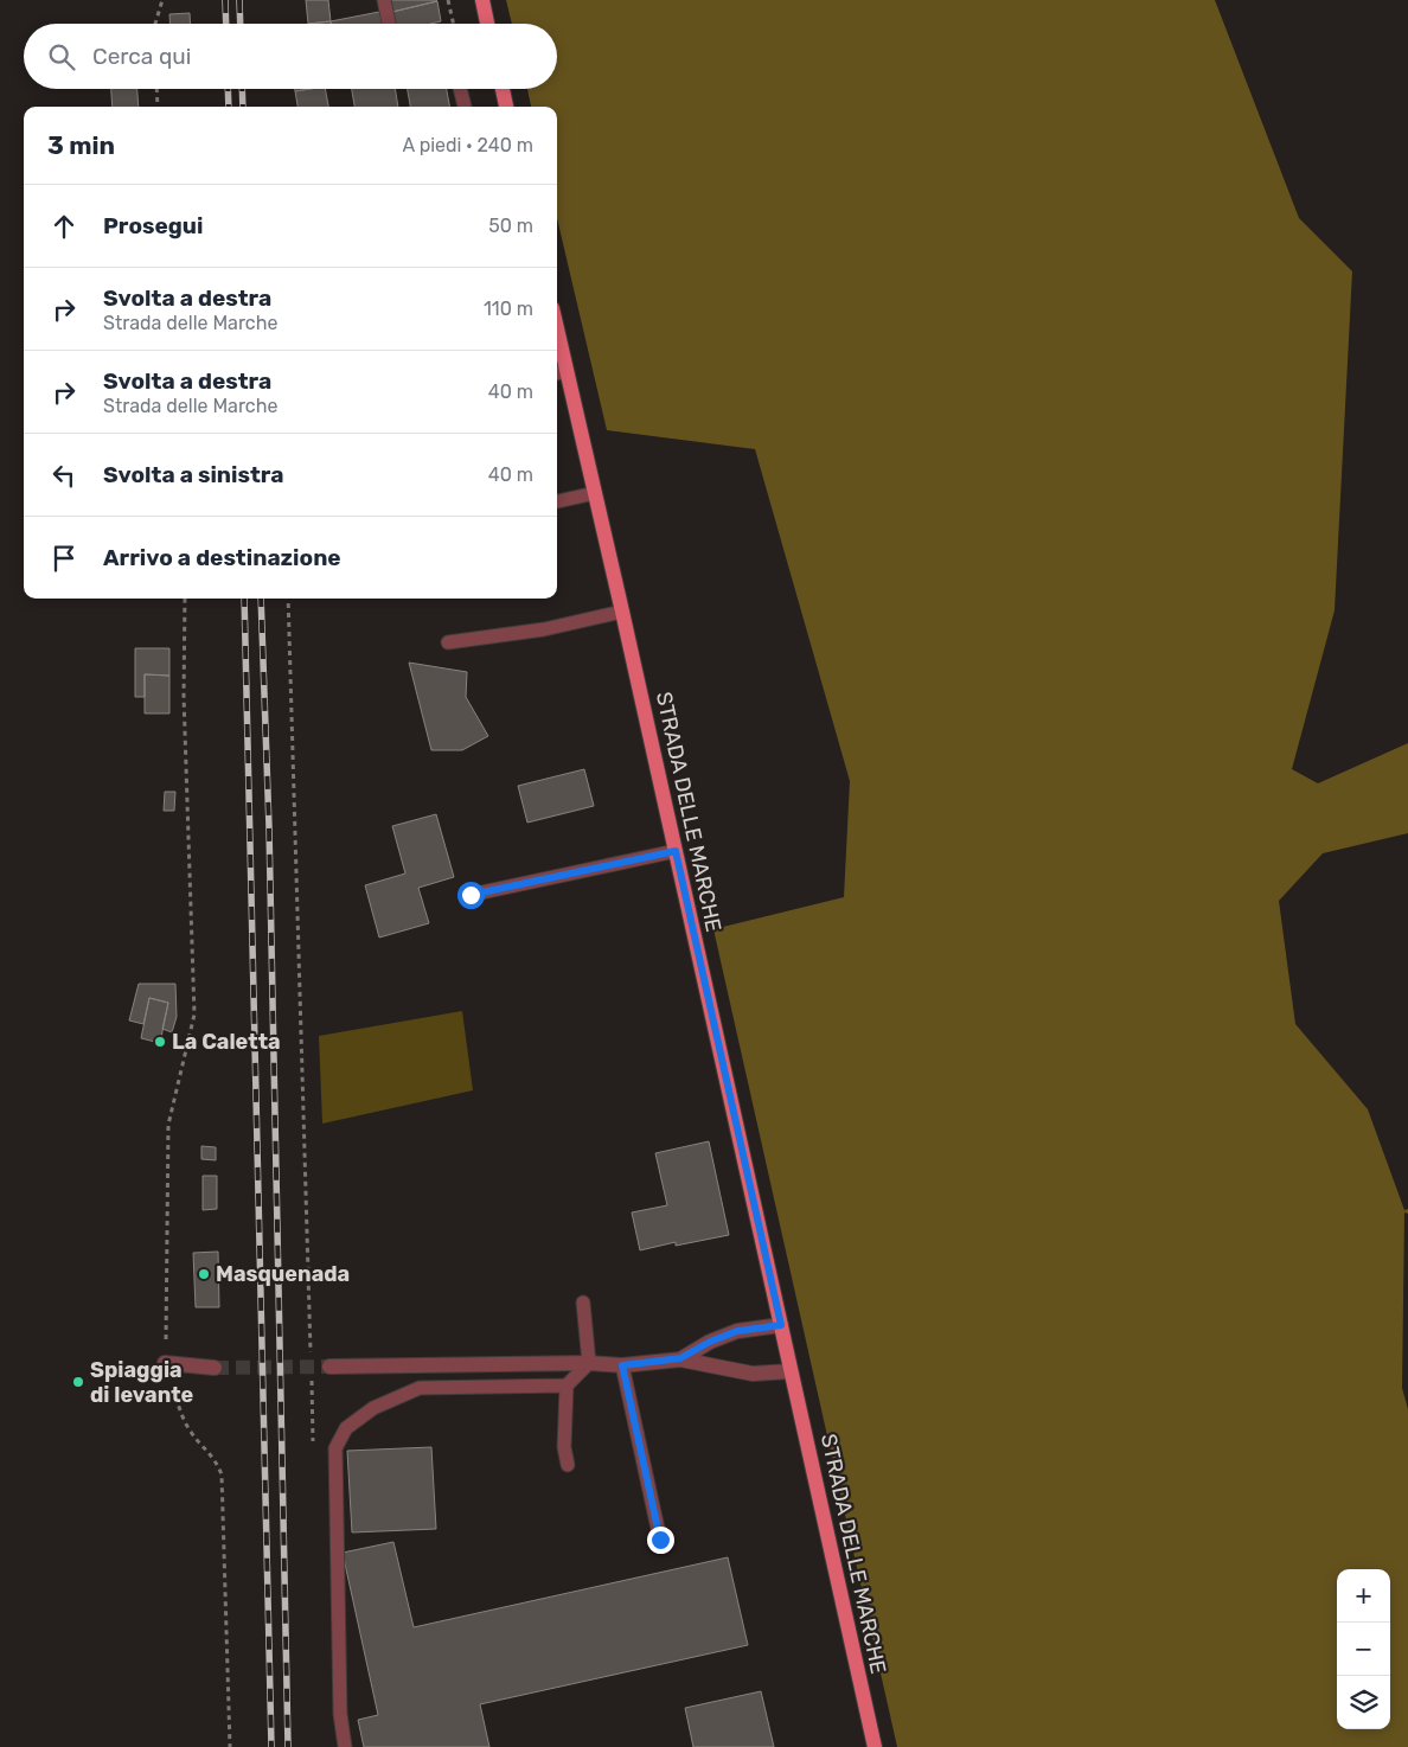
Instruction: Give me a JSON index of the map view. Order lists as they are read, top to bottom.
{
  "streets": {
    "main road": ["STRADA DELLE MARCHE"]
  },
  "places": ["La Caletta", "Masquenada", "Spiaggia di levante"],
  "page": {
    "search": "Cerca qui",
    "heading": ["3 min", "A piedi · 240 m"],
    "list": [
      ["Prosegui", "50 m"],
      ["Svolta a destra", "Strada delle Marche", "110 m"],
      ["Svolta a destra", "Strada delle Marche", "40 m"],
      ["Svolta a sinistra", "40 m"],
      "Arrivo a destinazione"
    ],
    "map_buttons": ["+", "−"]
  }
}
